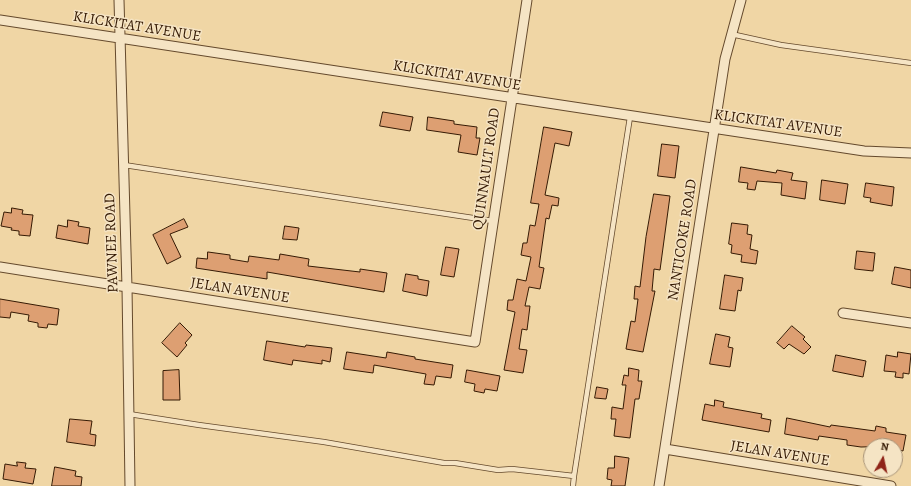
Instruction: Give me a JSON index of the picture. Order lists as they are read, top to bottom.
{
  "streets": {
    "street": [
      "KLICKITAT AVENUE",
      "QUINNAULT ROAD",
      "NANTICOKE ROAD",
      "PAWNEE ROAD",
      "JELAN AVENUE"
    ]
  },
  "crossings": [
    ["KLICKITAT AVENUE", "QUINNAULT ROAD"],
    ["KLICKITAT AVENUE", "NANTICOKE ROAD"],
    ["KLICKITAT AVENUE", "PAWNEE ROAD"],
    ["QUINNAULT ROAD", "JELAN AVENUE"],
    ["NANTICOKE ROAD", "JELAN AVENUE"],
    ["PAWNEE ROAD", "JELAN AVENUE"]
  ],
  "north": "top"
}
